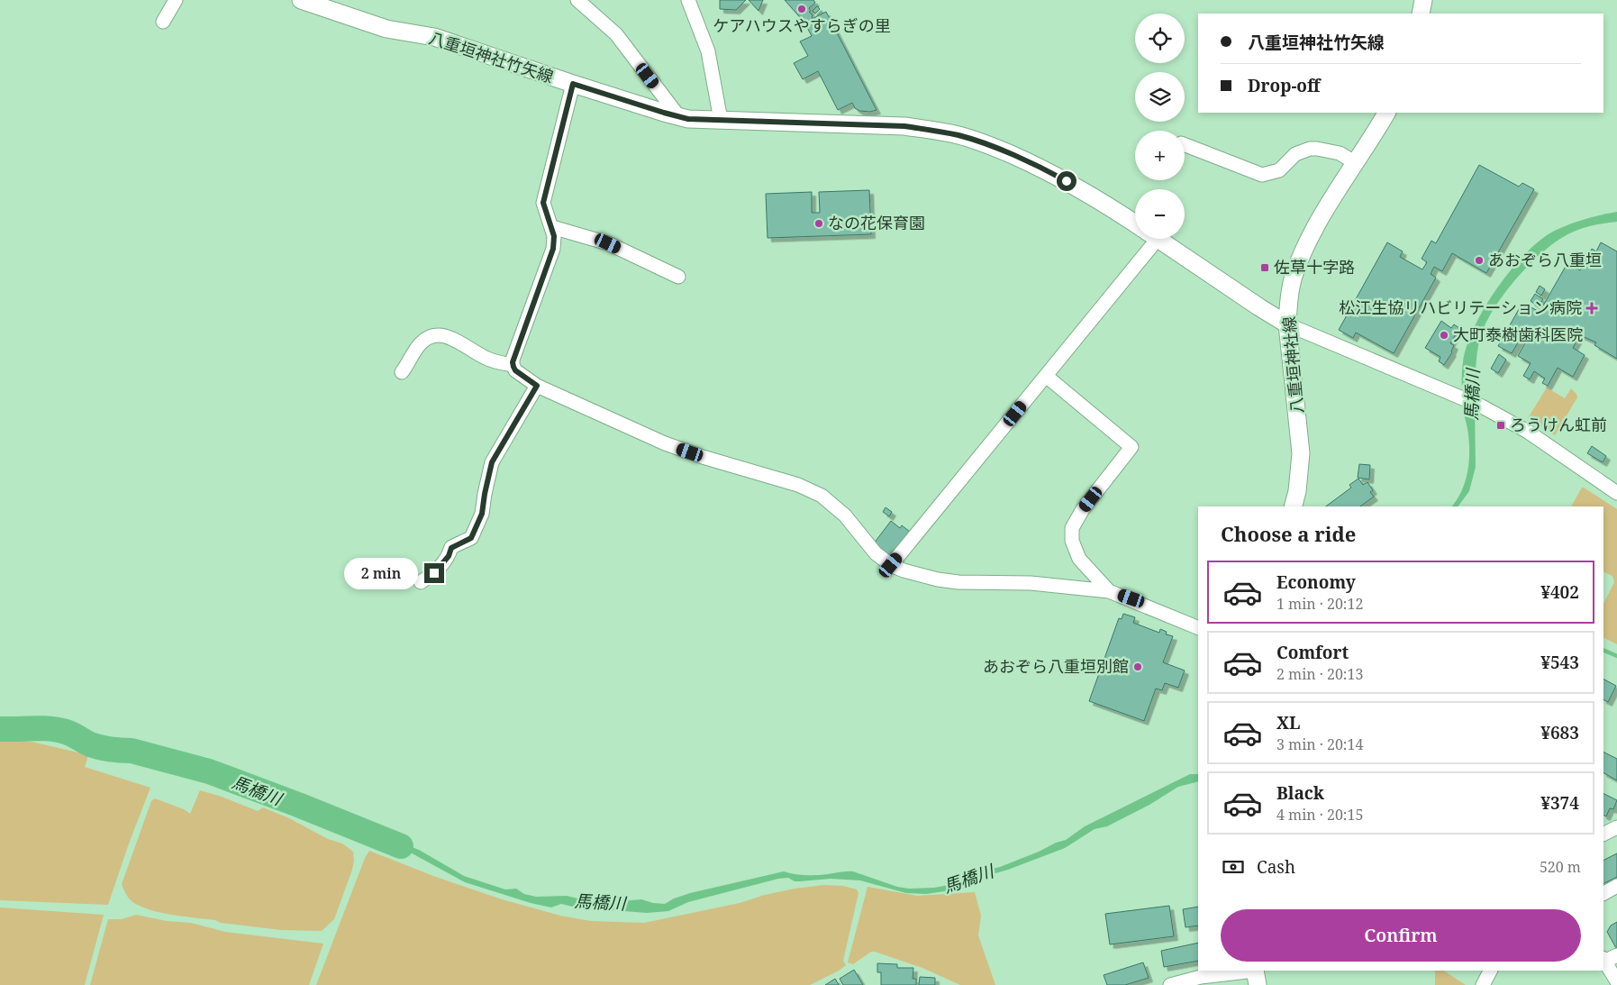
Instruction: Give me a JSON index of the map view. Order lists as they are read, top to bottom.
{
  "streets": {
    "main road": ["八重垣神社竹矢線", "八重垣神社線"]
  },
  "water": ["馬橋川"],
  "places": {
    "other": [
      "ケアハウスやすらぎの里",
      "なの花保育園",
      "あおぞら八重垣",
      "大町泰樹歯科医院",
      "あおぞら八重垣別館"
    ],
    "transit": ["佐草十字路", "ろうけん虹前"],
    "health": ["松江生協リハビリテーション病院"]
  },
  "page": {
    "map_buttons": ["+", "−"],
    "banner": ["八重垣神社竹矢線", "Drop-off"],
    "heading": "Choose a ride",
    "bubble": "2 min",
    "list": [
      {
        "name": "Economy",
        "note": "1 min · 20:12",
        "value": "¥402"
      },
      {
        "name": "Comfort",
        "note": "2 min · 20:13",
        "value": "¥543"
      },
      {
        "name": "XL",
        "note": "3 min · 20:14",
        "value": "¥683"
      },
      {
        "name": "Black",
        "note": "4 min · 20:15",
        "value": "¥374"
      }
    ],
    "pay": ["Cash", "520 m"],
    "buttons": "Confirm"
  }
}
